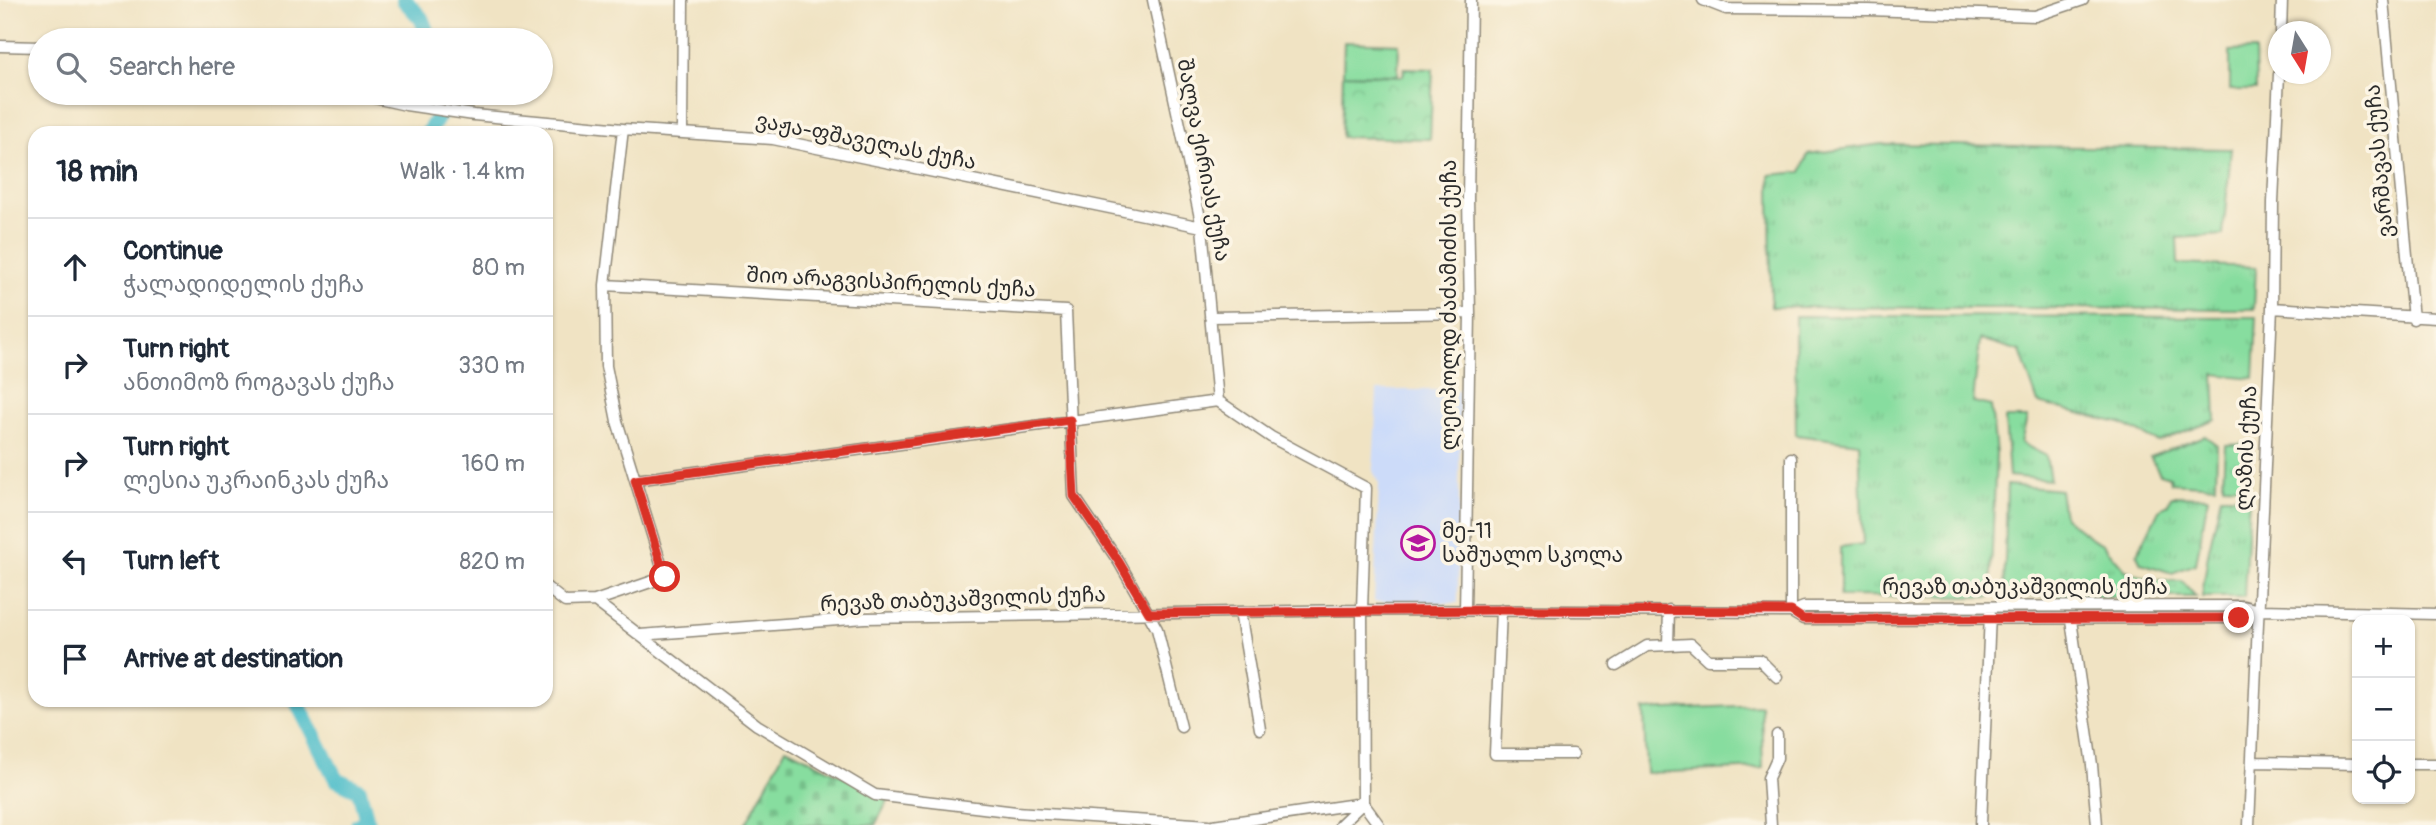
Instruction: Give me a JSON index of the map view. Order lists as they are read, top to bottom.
{
  "streets": {
    "street": [
      "ვაჟა-ფშაველას ქუჩა",
      "შალვა ქირიას ქუჩა",
      "ვარშავას ქუჩა",
      "შიო არაგვისპირელის ქუჩა",
      "ლეოპოლდ ძაძამიძის ქუჩა",
      "ლაზის ქუჩა",
      "რევაზ თაბუკაშვილის ქუჩა"
    ]
  },
  "crossings": [
    ["ვაჟა-ფშაველას ქუჩა", "შალვა ქირიას ქუჩა"],
    ["ლეოპოლდ ძაძამიძის ქუჩა", "რევაზ თაბუკაშვილის ქუჩა"],
    ["ლაზის ქუჩა", "რევაზ თაბუკაშვილის ქუჩა"]
  ],
  "places": {
    "school or university": ["მე-11 საშუალო სკოლა"]
  },
  "north": "bottom",
  "page": {
    "search": "Search here",
    "heading": ["18 min", "Walk · 1.4 km"],
    "list": [
      ["Continue", "ჭალადიდელის ქუჩა", "80 m"],
      ["Turn right", "ანთიმოზ როგავას ქუჩა", "330 m"],
      ["Turn right", "ლესია უკრაინკას ქუჩა", "160 m"],
      ["Turn left", "820 m"],
      "Arrive at destination"
    ],
    "map_buttons": ["+", "−"]
  }
}
